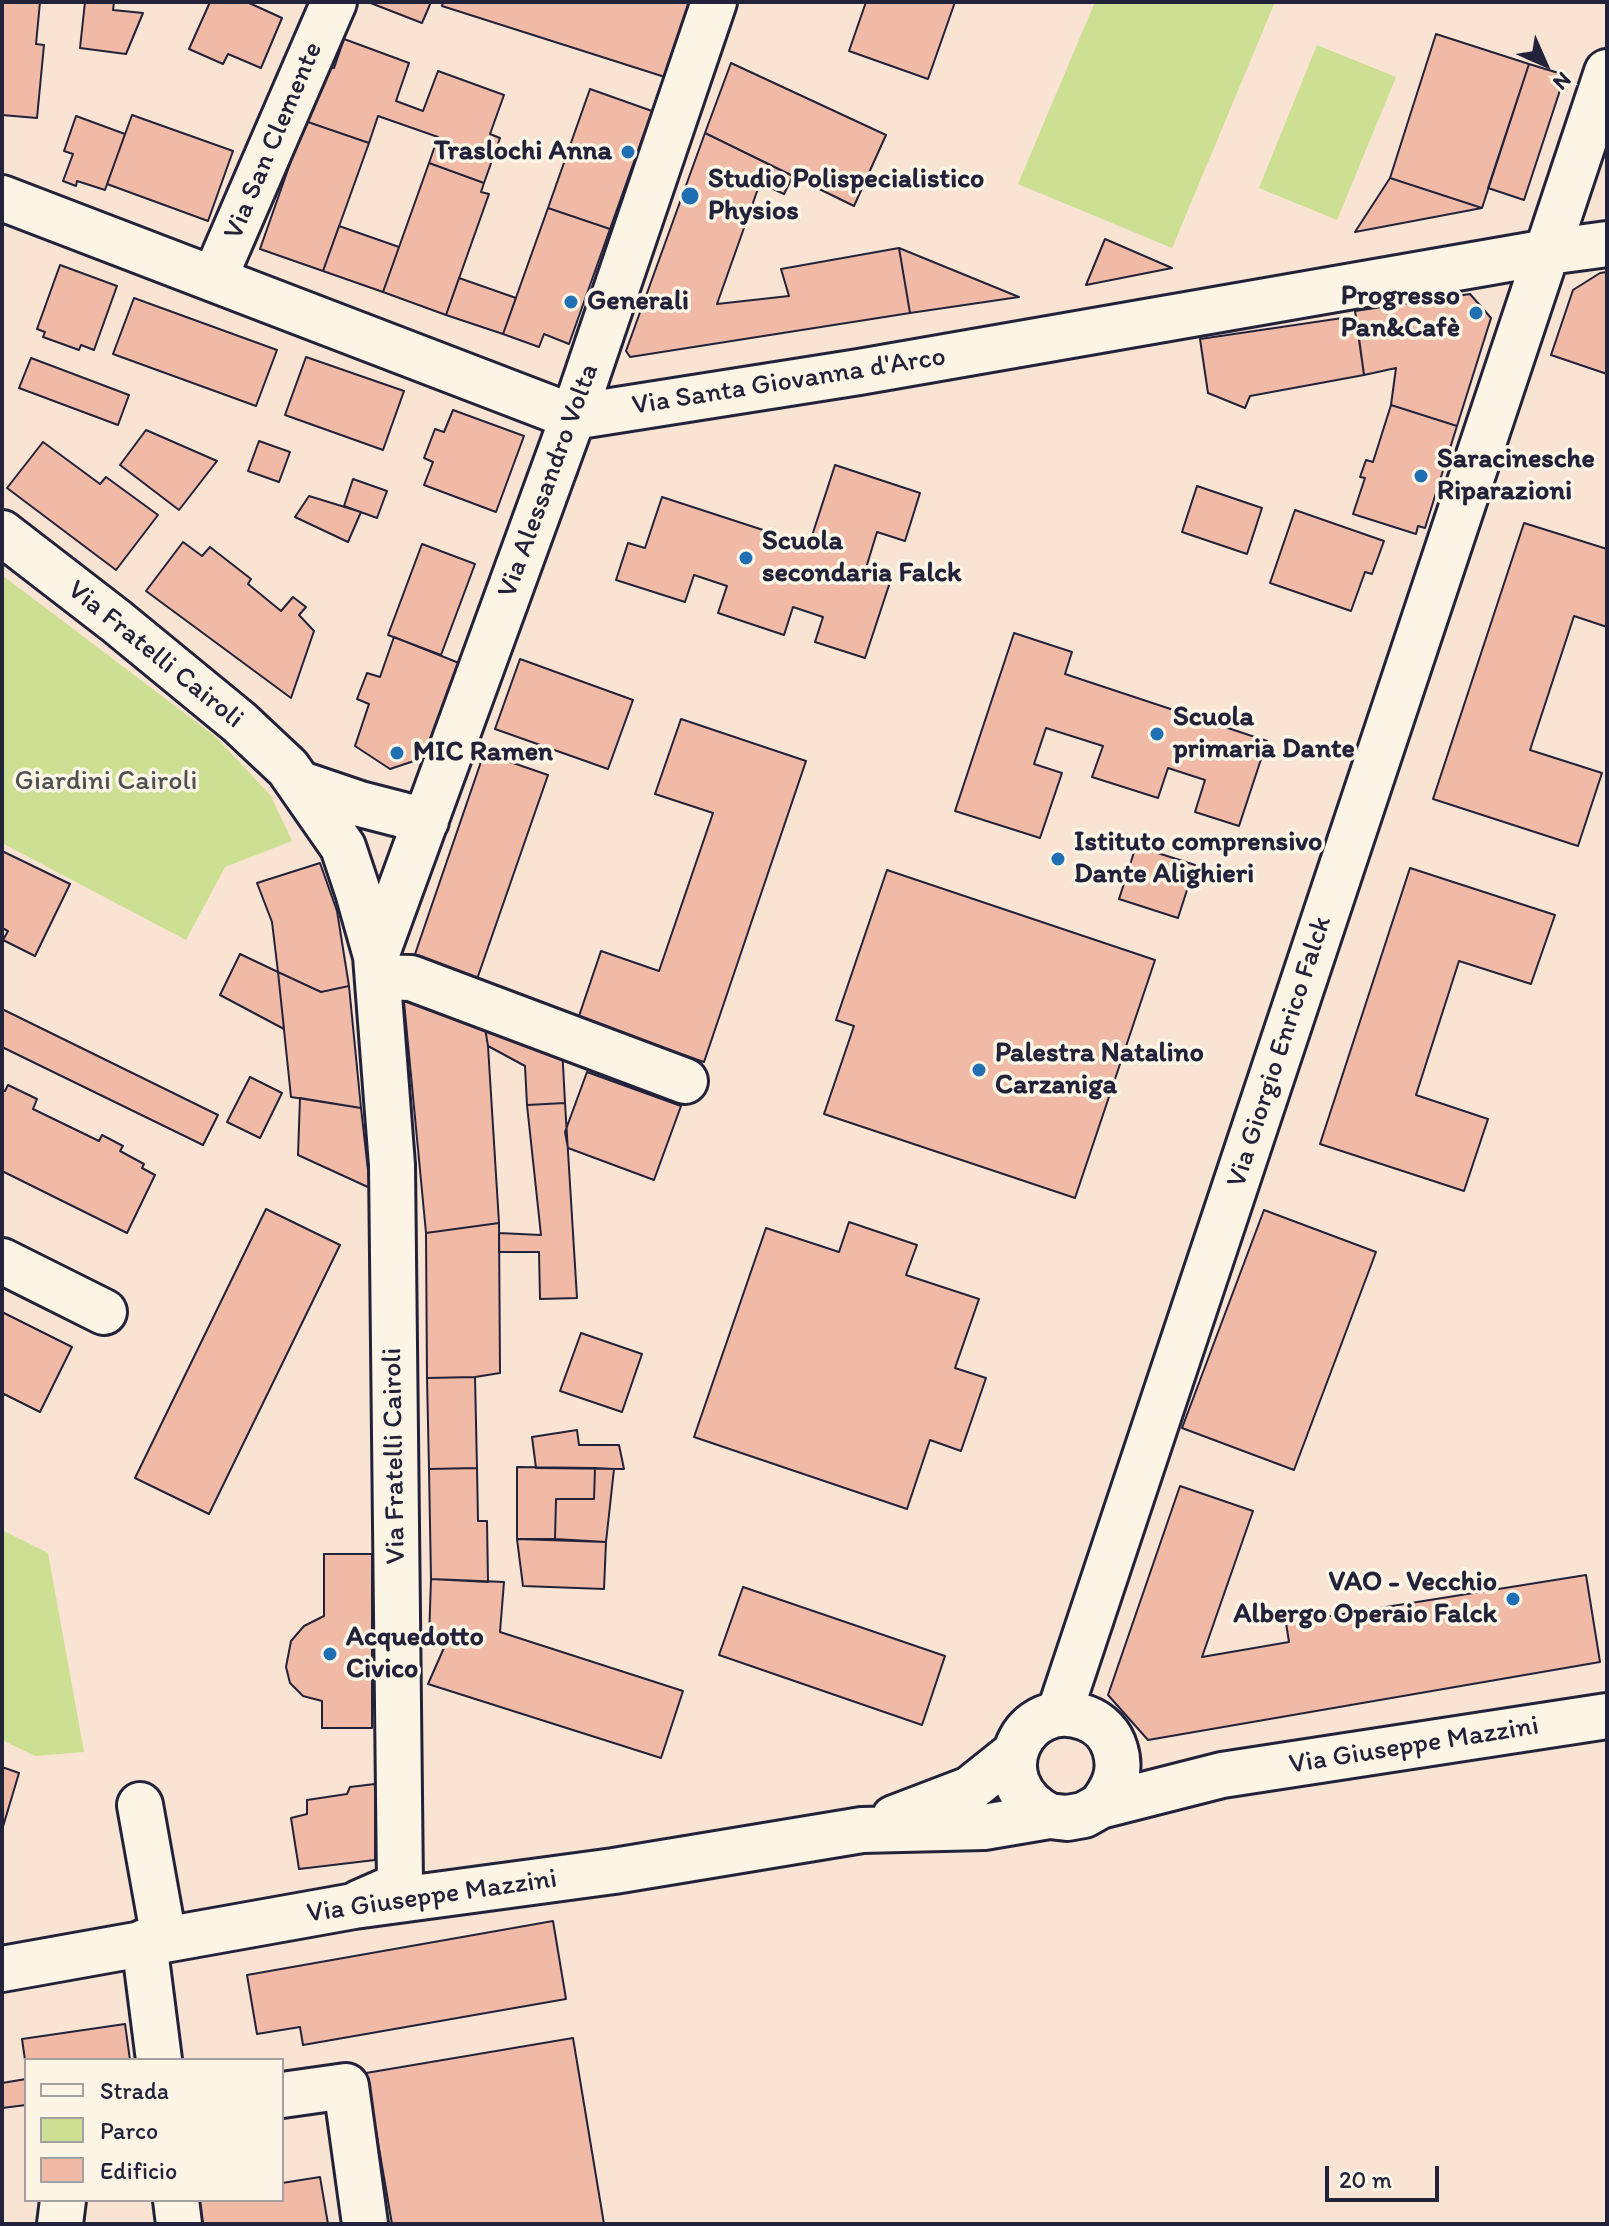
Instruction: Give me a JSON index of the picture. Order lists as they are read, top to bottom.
{
  "streets": {
    "street": [
      "Via San Clemente",
      "Via Santa Giovanna d'Arco",
      "Via Alessandro Volta",
      "Via Fratelli Cairoli",
      "Via Giorgio Enrico Falck",
      "Via Giuseppe Mazzini"
    ]
  },
  "crossings": [
    ["Via Santa Giovanna d'Arco", "Via Alessandro Volta"],
    ["Via Santa Giovanna d'Arco", "Via Giorgio Enrico Falck"],
    ["Via Alessandro Volta", "Via Fratelli Cairoli"],
    ["Via Fratelli Cairoli", "Via Giuseppe Mazzini"],
    ["Via Giorgio Enrico Falck", "Via Giuseppe Mazzini"]
  ],
  "parks": ["Giardini Cairoli"],
  "places": [
    "Traslochi Anna",
    "Studio Polispecialistico Physios",
    "Generali",
    "Progresso Pan&Cafè",
    "Saracinesche Riparazioni",
    "Scuola secondaria Falck",
    "Scuola primaria Dante",
    "MIC Ramen",
    "Istituto comprensivo Dante Alighieri",
    "Palestra Natalino Carzaniga",
    "VAO - Vecchio Albergo Operaio Falck",
    "Acquedotto Civico"
  ],
  "legend": ["Strada", "Parco", "Edificio"],
  "scale_bar": "20 m",
  "north": "bottom right"
}
